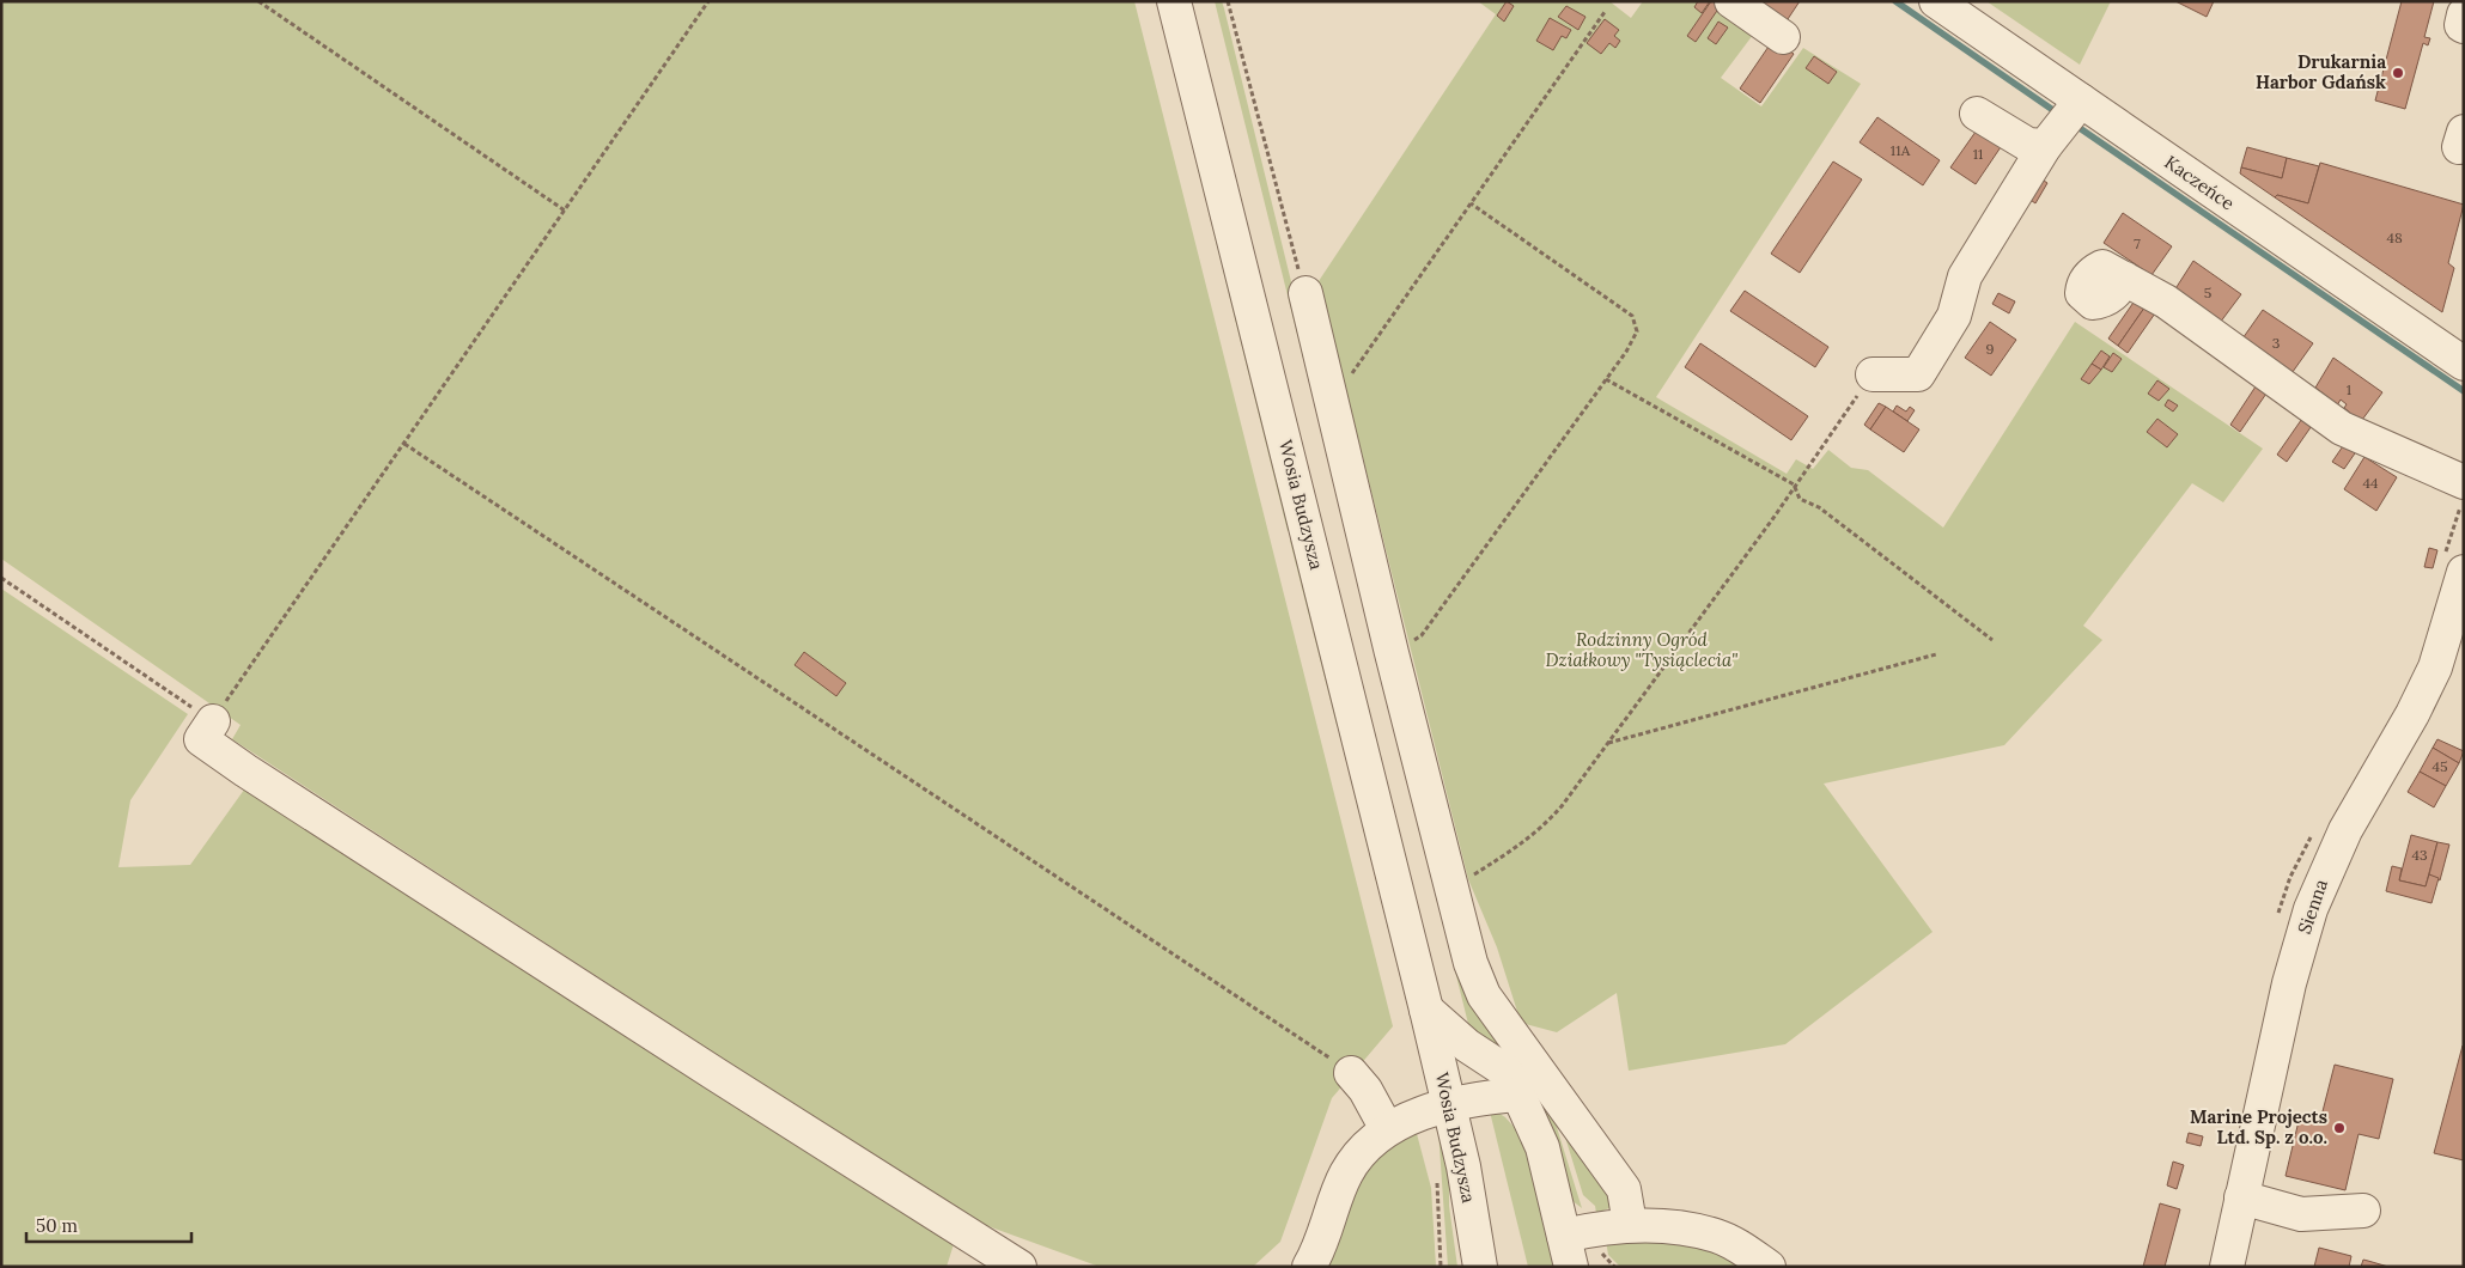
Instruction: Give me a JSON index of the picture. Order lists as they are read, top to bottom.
{
  "streets": {
    "street": ["Kaczeńce", "Wosia Budzysza", "Sienna"]
  },
  "parks": ["Rodzinny Ogród Działkowy \"Tysiąclecia\""],
  "places": ["Drukarnia Harbor Gdańsk", "Marine Projects Ltd. Sp. z o.o."],
  "house_numbers": [
    "11A",
    "11",
    "48",
    "7",
    "5",
    "3",
    "9",
    "1",
    "44",
    "45",
    "43"
  ],
  "scale_bar": "50 m"
}
